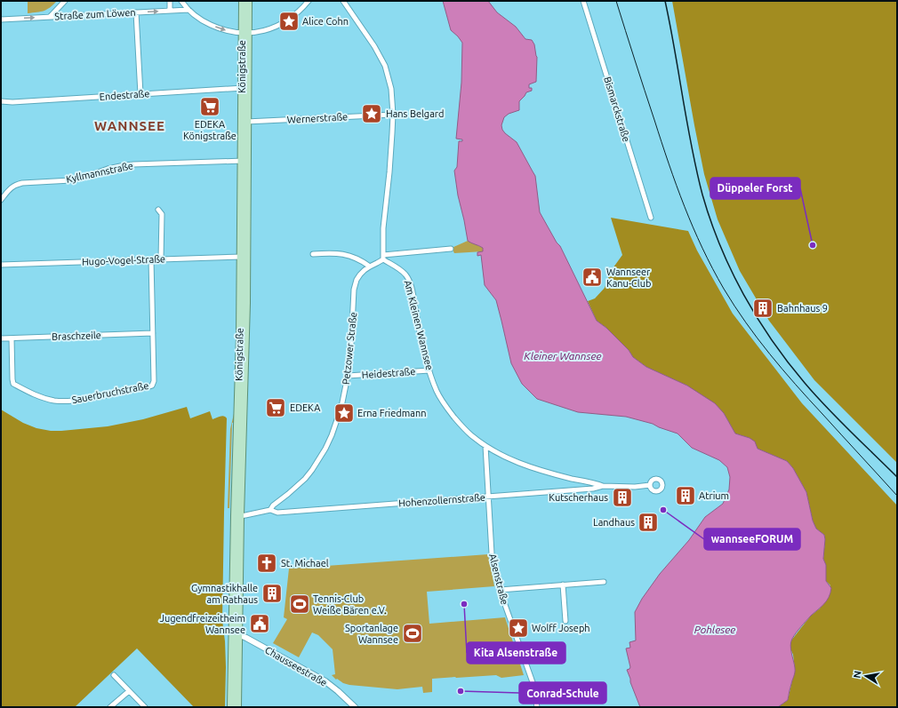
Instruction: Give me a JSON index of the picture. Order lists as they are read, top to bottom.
{
  "streets": {
    "main road": ["Königstraße"],
    "street": [
      "Straße zum Löwen",
      "Endestraße",
      "Bismarckstraße",
      "Wernerstraße",
      "Kyllmannstraße",
      "Hugo-Vogel-Straße",
      "Am Kleinen Wannsee",
      "Braschzeile",
      "Petzower Straße",
      "Heidestraße",
      "Sauerbruchstraße",
      "Hohenzollernstraße",
      "Alsenstraße",
      "Chausseestraße"
    ]
  },
  "crossings": [
    ["Königstraße", "Endestraße"],
    ["Königstraße", "Wernerstraße"],
    ["Königstraße", "Kyllmannstraße"],
    ["Königstraße", "Hugo-Vogel-Straße"],
    ["Königstraße", "Hohenzollernstraße"],
    ["Königstraße", "Chausseestraße"],
    ["Hugo-Vogel-Straße", "Sauerbruchstraße"],
    ["Am Kleinen Wannsee", "Petzower Straße"],
    ["Am Kleinen Wannsee", "Heidestraße"],
    ["Am Kleinen Wannsee", "Hohenzollernstraße"],
    ["Am Kleinen Wannsee", "Alsenstraße"],
    ["Braschzeile", "Sauerbruchstraße"],
    ["Petzower Straße", "Heidestraße"],
    ["Petzower Straße", "Hohenzollernstraße"],
    ["Hohenzollernstraße", "Alsenstraße"]
  ],
  "one_way": ["Straße zum Löwen"],
  "districts": ["WANNSEE"],
  "water": ["Kleiner Wannsee", "Pohlesee"],
  "places": {
    "place": [
      "Alice Cohn",
      "Hans Belgard",
      "Erna Friedmann",
      "Wolff Joseph"
    ],
    "supermarket": ["EDEKA Königstraße", "EDEKA"],
    "other": [
      "Düppeler Forst",
      "wannseeFORUM",
      "Kita Alsenstraße",
      "Conrad-Schule"
    ],
    "public building": ["Wannseer Kanu-Club", "Jugendfreizeitheim Wannsee"],
    "building": [
      "Bahnhaus 9",
      "Atrium",
      "Kutscherhaus",
      "Landhaus",
      "Gymnastikhalle am Rathaus"
    ],
    "church": ["St. Michael"],
    "sports": ["Tennis-Club Weiße Bären e.V.", "Sportanlage Wannsee"]
  },
  "north": "left"
}
